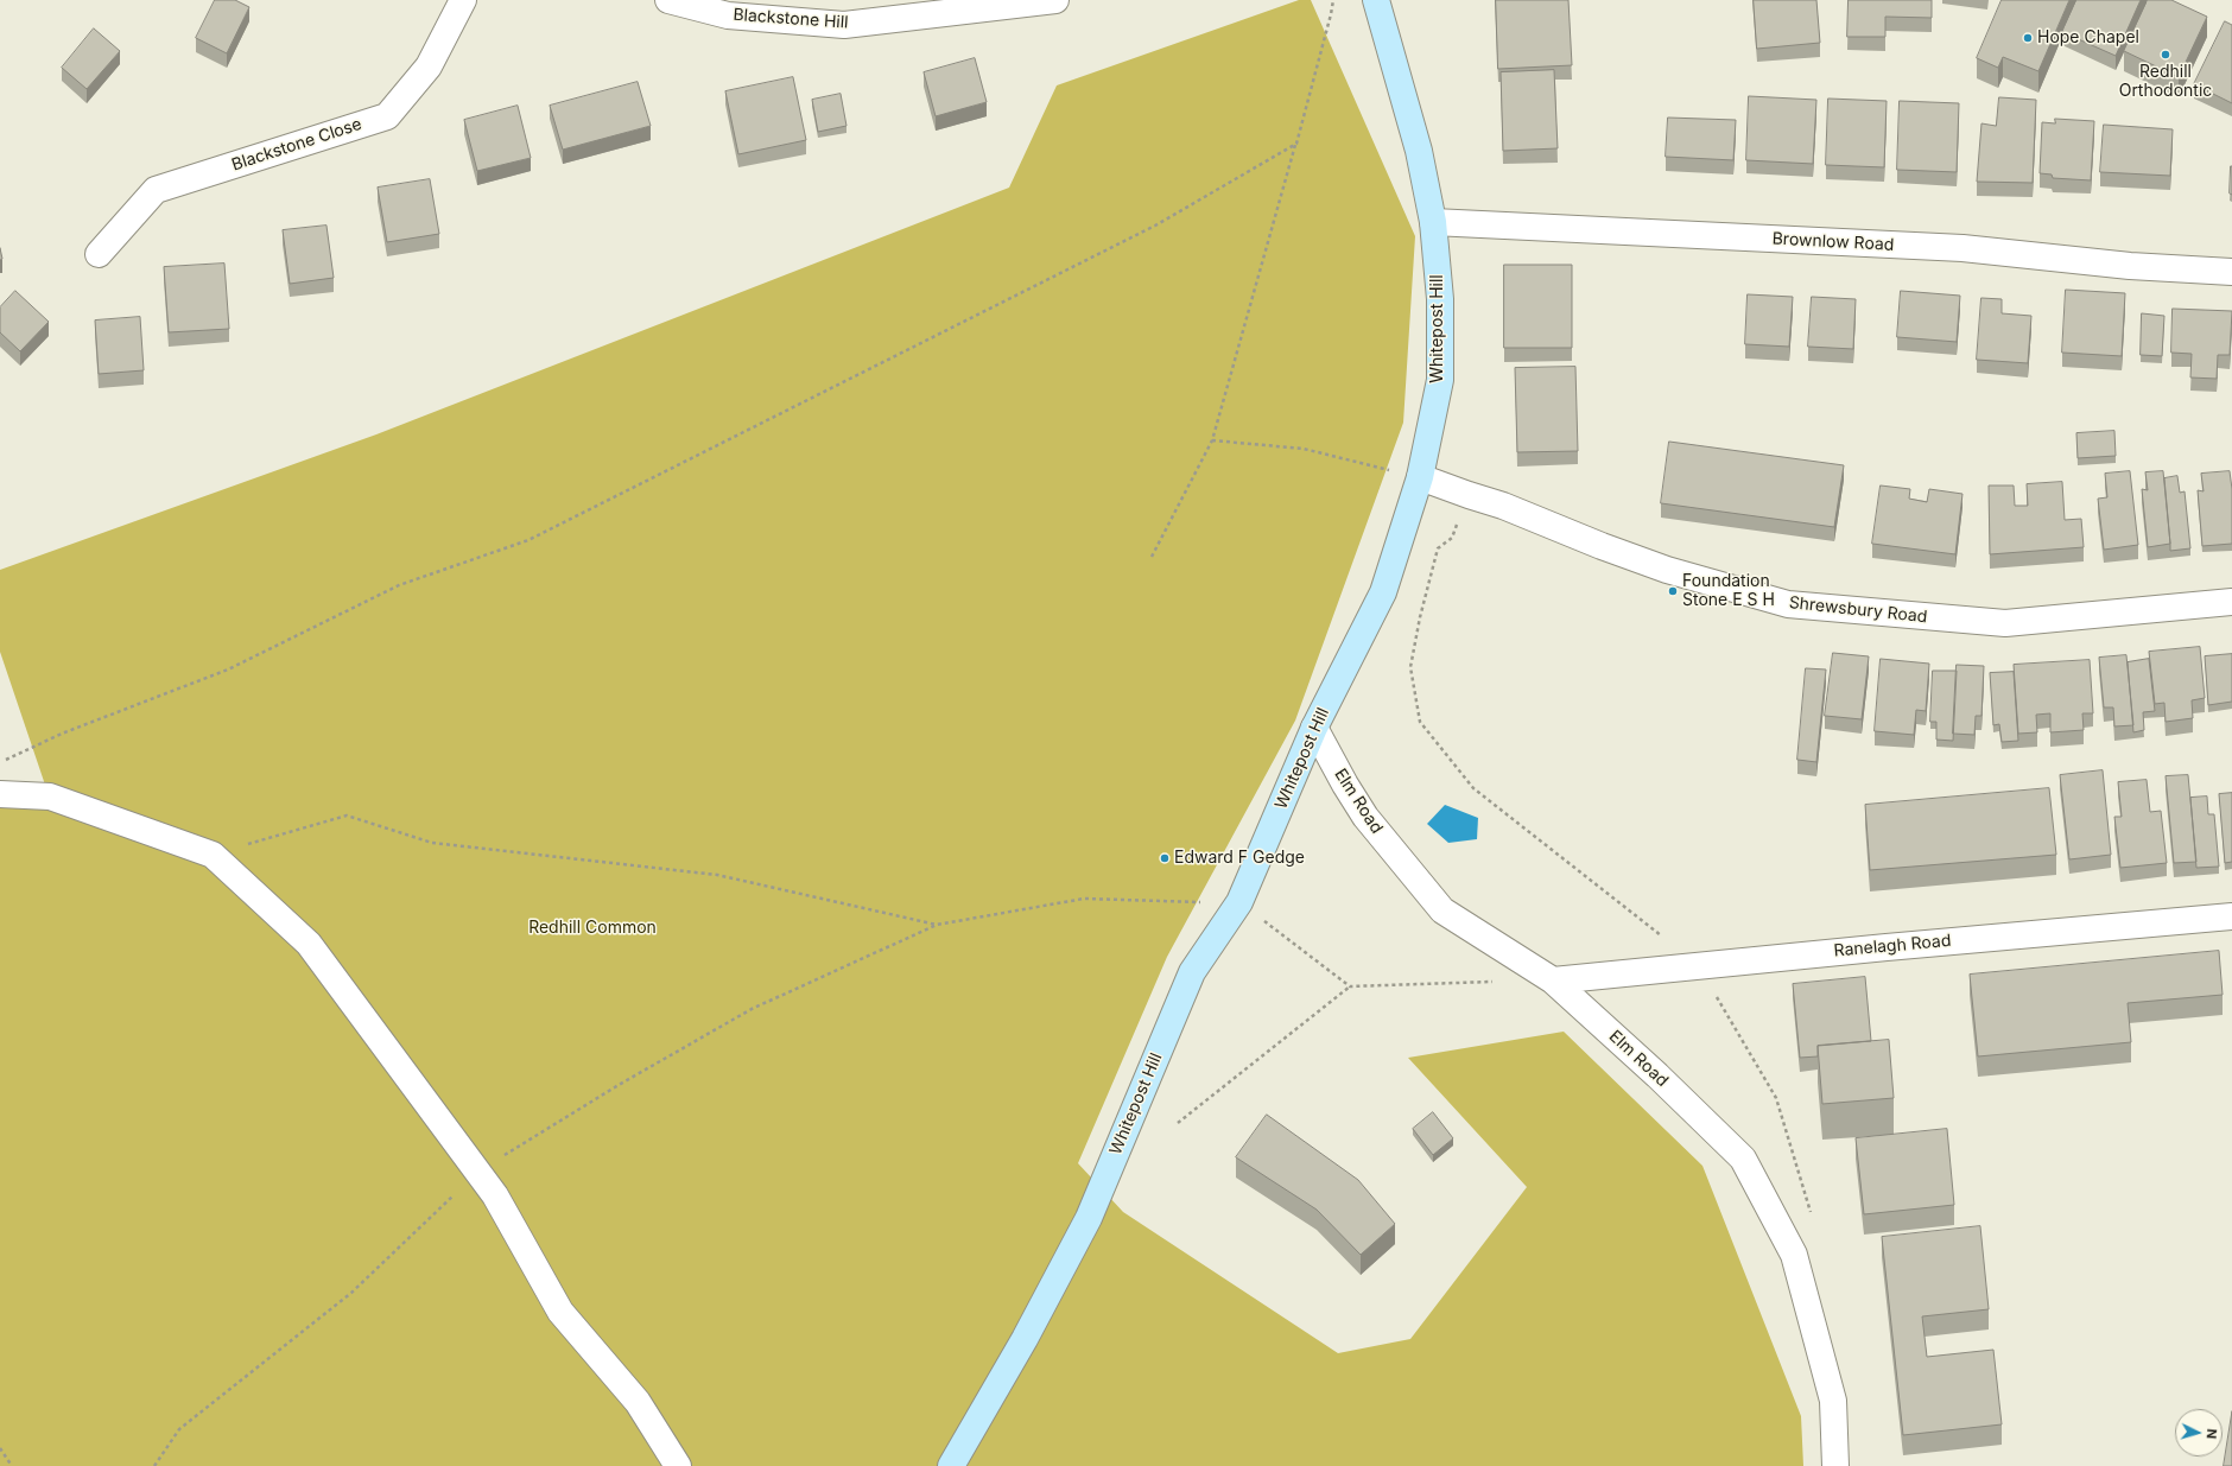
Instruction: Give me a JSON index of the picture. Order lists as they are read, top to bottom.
{
  "streets": {
    "street": [
      "Blackstone Hill",
      "Blackstone Close",
      "Brownlow Road",
      "Whitepost Hill",
      "Shrewsbury Road",
      "Elm Road",
      "Ranelagh Road"
    ]
  },
  "crossings": [
    ["Brownlow Road", "Whitepost Hill"],
    ["Whitepost Hill", "Shrewsbury Road"],
    ["Whitepost Hill", "Elm Road"],
    ["Elm Road", "Ranelagh Road"]
  ],
  "parks": ["Redhill Common"],
  "places": [
    "Hope Chapel",
    "Redhill Orthodontic",
    "Foundation Stone E S H",
    "Edward F Gedge"
  ],
  "north": "right"
}
